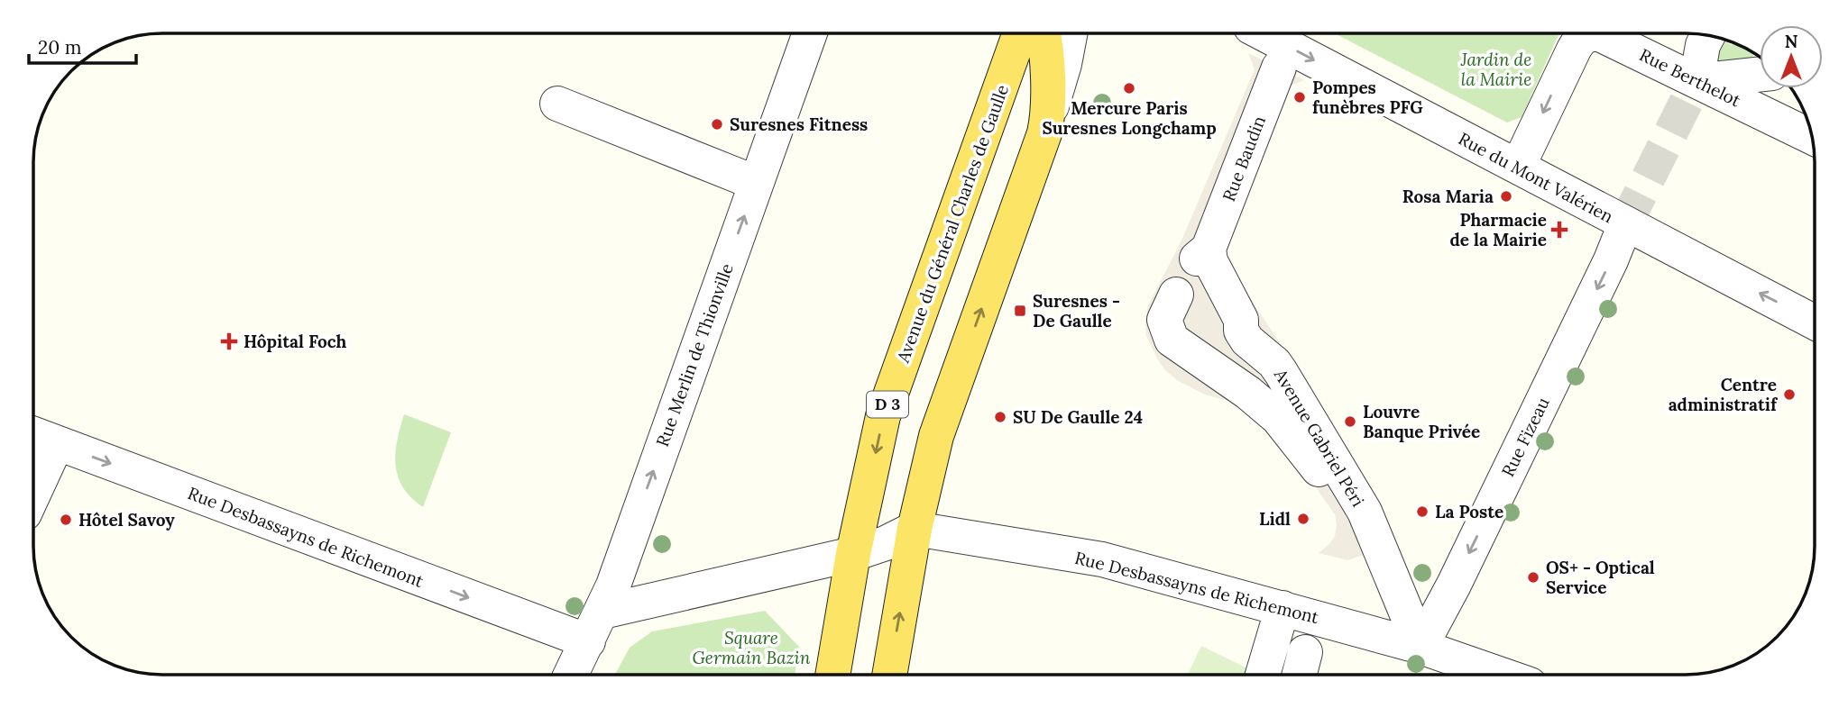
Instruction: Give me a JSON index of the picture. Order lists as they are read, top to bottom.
{
  "streets": {
    "main road": ["Avenue du Général Charles de Gaulle", "D 3"],
    "street": [
      "Rue Berthelot",
      "Rue Baudin",
      "Rue du Mont Valérien",
      "Rue Merlin de Thionville",
      "Rue Fizeau",
      "Avenue Gabriel Péri",
      "Rue Desbassayns de Richemont"
    ]
  },
  "crossings": [
    ["Rue Berthelot", "Rue du Mont Valérien"],
    ["Rue Baudin", "Avenue Gabriel Péri"],
    ["Rue du Mont Valérien", "Rue Fizeau"],
    ["Avenue du Général Charles de Gaulle", "D 3"],
    ["Avenue du Général Charles de Gaulle", "Rue Desbassayns de Richemont"],
    ["Rue Merlin de Thionville", "Rue Desbassayns de Richemont"],
    ["Rue Fizeau", "Avenue Gabriel Péri"],
    ["Rue Fizeau", "Rue Desbassayns de Richemont"],
    ["Avenue Gabriel Péri", "Rue Desbassayns de Richemont"]
  ],
  "one_way": ["Rue Merlin de Thionville", "Rue Fizeau", "Rue Desbassayns de Richemont"],
  "parks": ["Jardin de la Mairie", "Square Germain Bazin"],
  "places": {
    "other": [
      "Mercure Paris Suresnes Longchamp",
      "Pompes funèbres PFG",
      "Suresnes Fitness",
      "Rosa Maria",
      "Centre administratif",
      "SU De Gaulle 24",
      "Louvre Banque Privée",
      "La Poste",
      "Lidl",
      "Hôtel Savoy",
      "OS+ - Optical Service"
    ],
    "health": ["Pharmacie de la Mairie", "Hôpital Foch"],
    "transit": ["Suresnes - De Gaulle"]
  },
  "scale_bar": "20 m",
  "north": "top"
}
